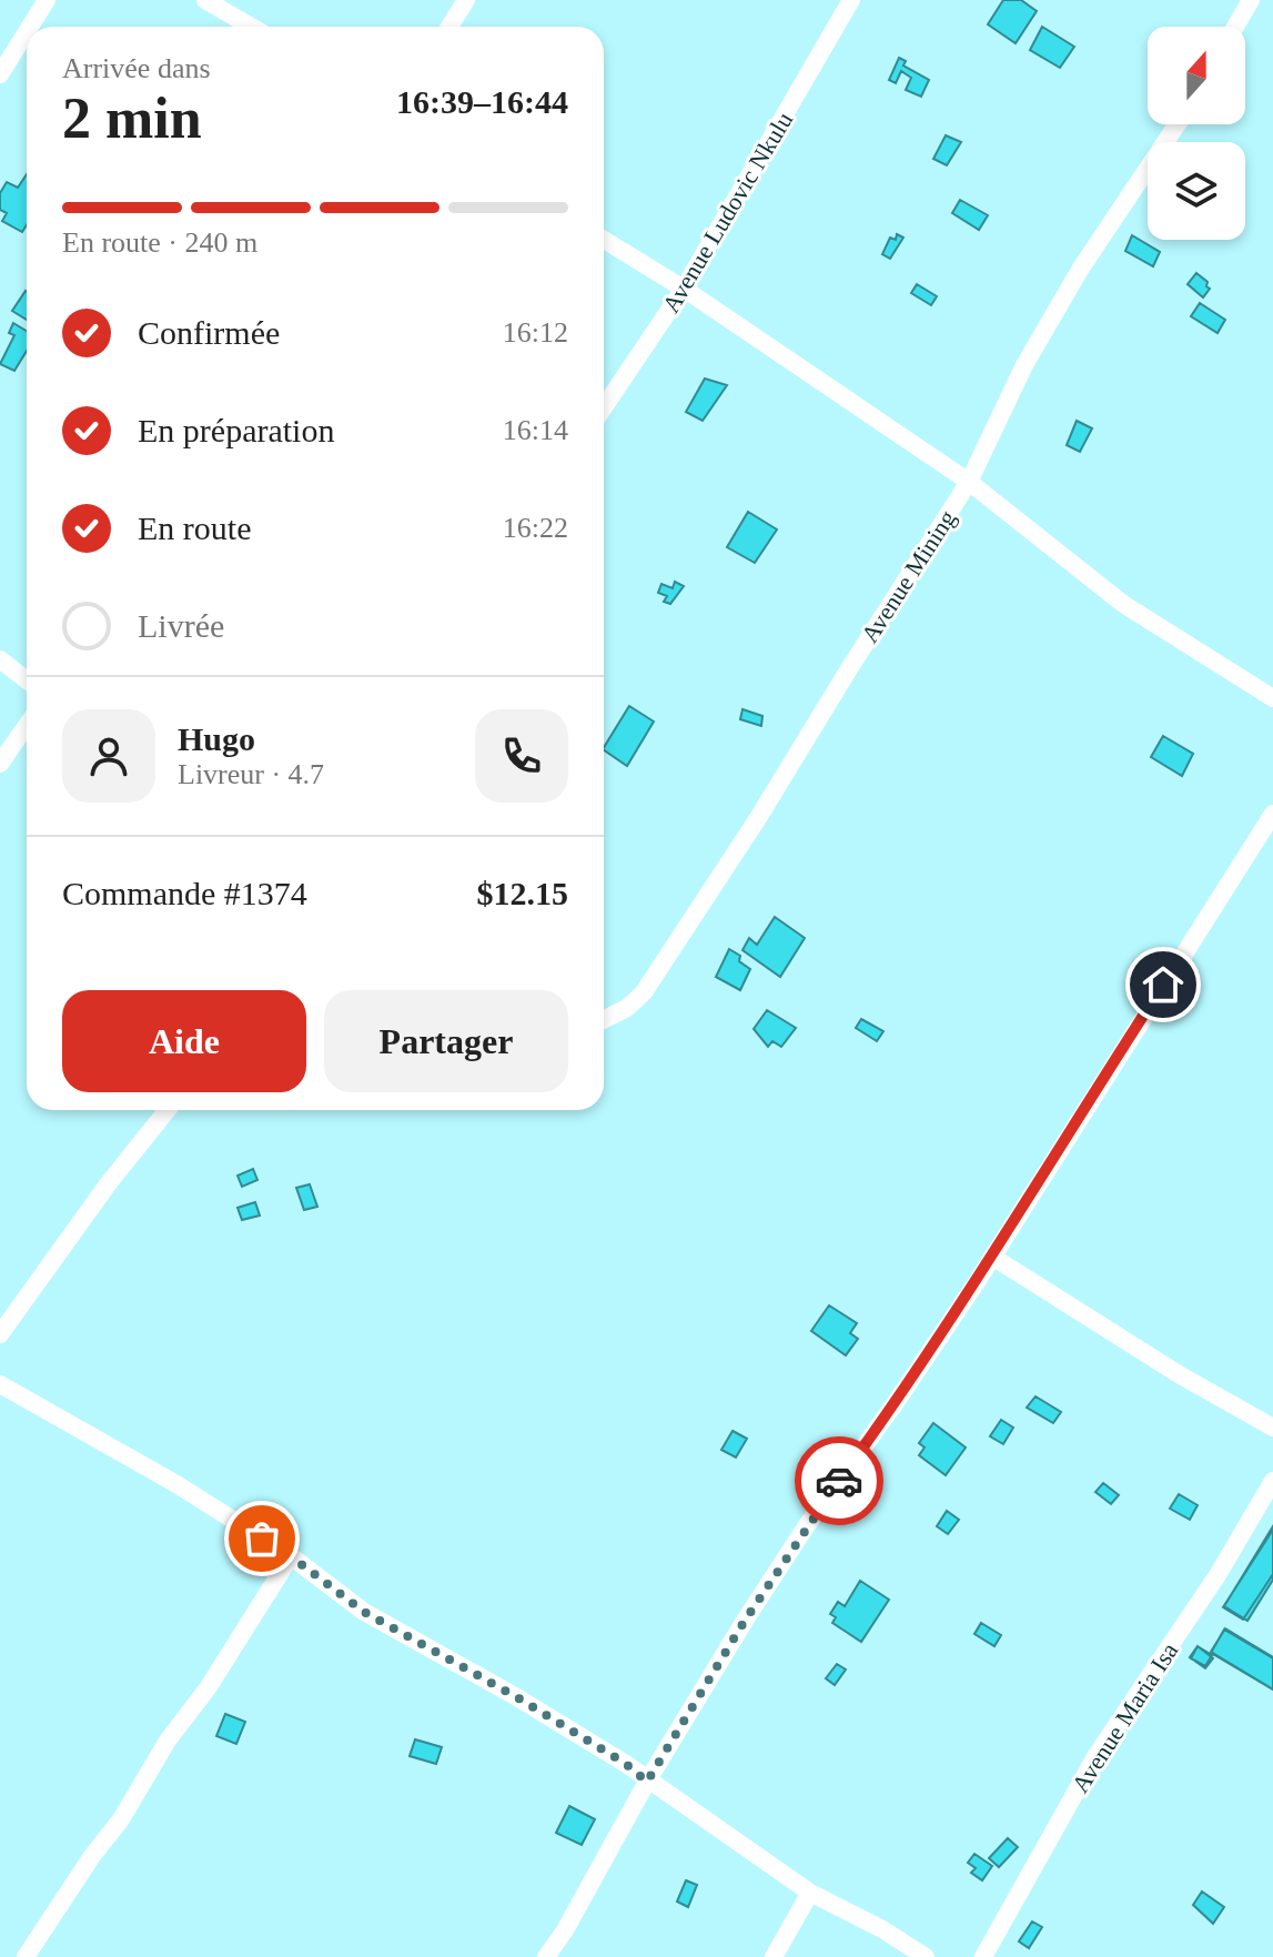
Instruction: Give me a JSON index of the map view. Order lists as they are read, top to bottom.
{
  "streets": {
    "street": ["Avenue Ludovic Nkulu", "Avenue Mining", "Avenue Maria Isa"]
  },
  "north": "top",
  "page": {
    "heading": ["2 min", "Arrivée dans", "16:39–16:44"],
    "panel": [
      "Hugo",
      "Livreur · 4.7",
      "Commande #1374",
      "$12.15"
    ],
    "bar": "En route · 240 m",
    "list": [
      ["Confirmée", "16:12"],
      ["En préparation", "16:14"],
      ["En route", "16:22"],
      "Livrée"
    ],
    "buttons": ["Aide", "Partager"]
  }
}
